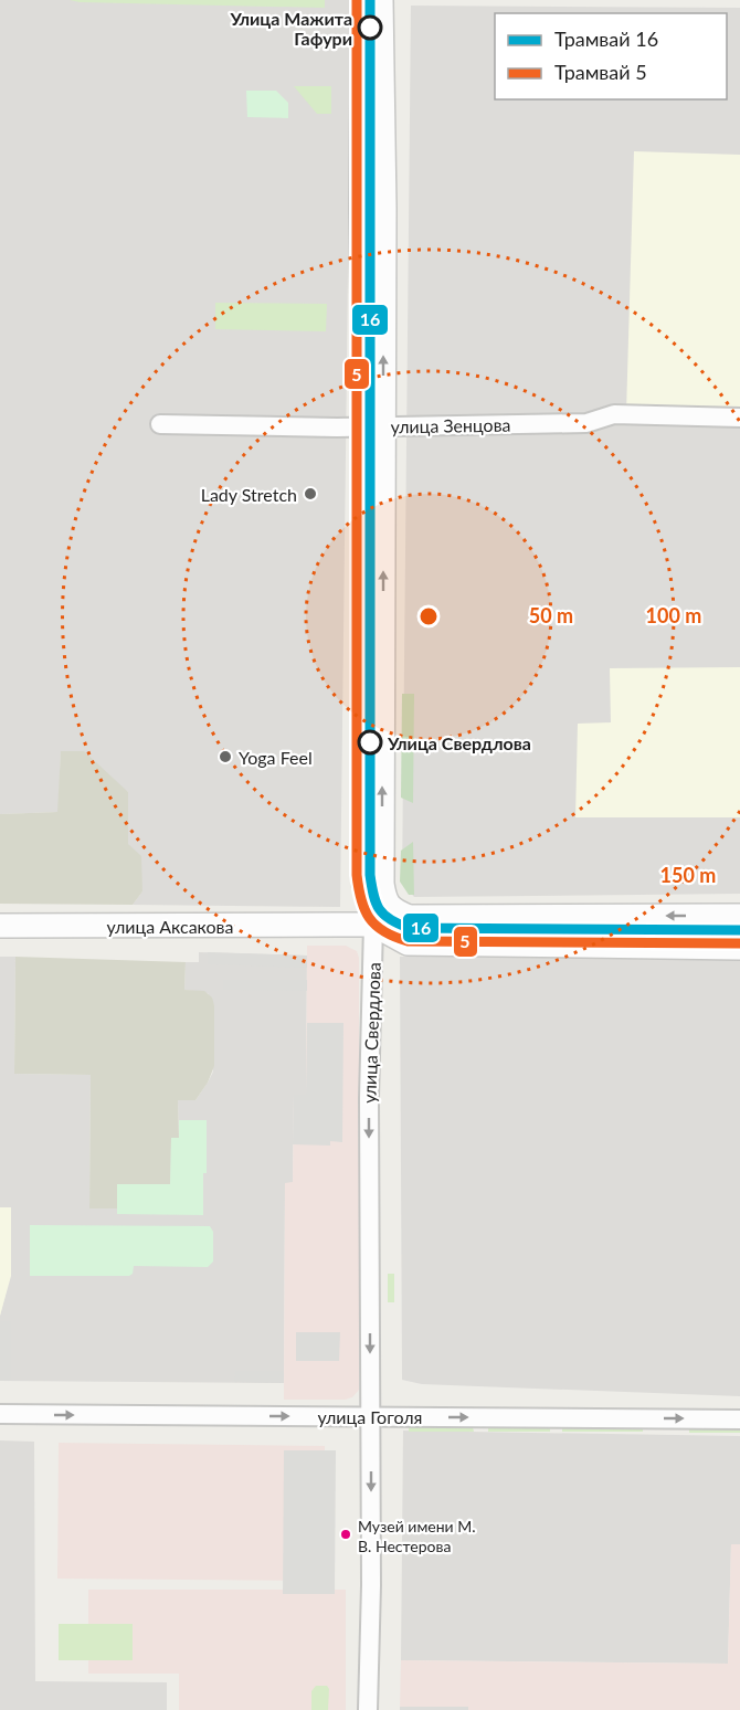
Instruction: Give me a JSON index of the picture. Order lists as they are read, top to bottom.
{
  "streets": {
    "street": [
      "улица Зенцова",
      "улица Аксакова",
      "улица Свердлова",
      "улица Гоголя"
    ]
  },
  "crossings": [
    ["улица Зенцова", "улица Свердлова"],
    ["улица Аксакова", "улица Свердлова"],
    ["улица Свердлова", "улица Гоголя"]
  ],
  "one_way": ["улица Гоголя"],
  "places": [
    "Улица Мажита Гафури",
    "Lady Stretch",
    "Улица Свердлова",
    "Yoga Feel",
    "Музей имени М. В. Нестерова"
  ],
  "lines": ["tram line 16", "tram line 5"],
  "legend": ["Трамвай 16", "Трамвай 5"],
  "rings": ["50 m", "100 m", "150 m"]
}
